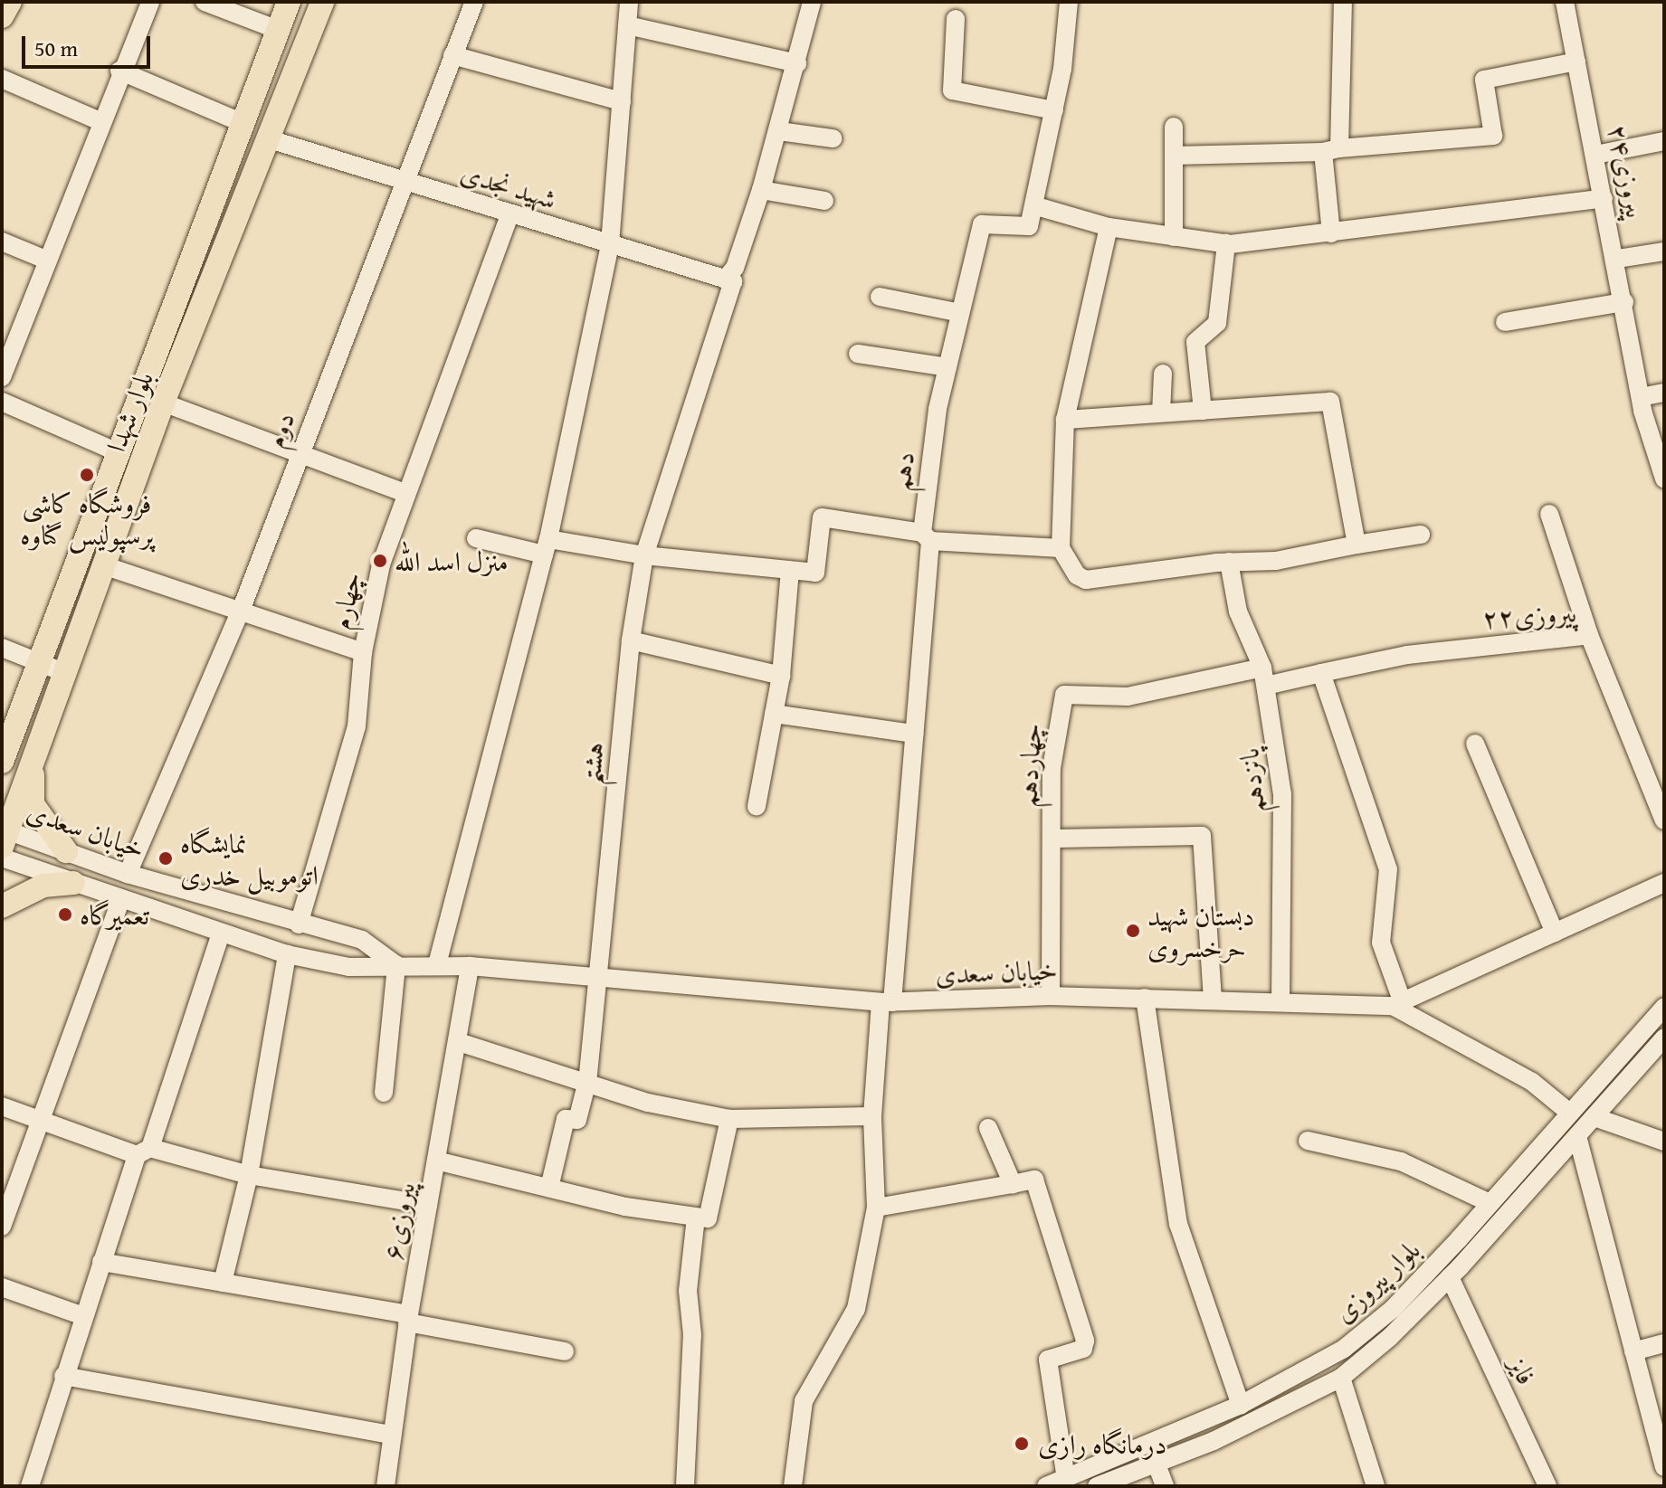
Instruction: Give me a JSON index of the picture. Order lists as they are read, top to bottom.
{
  "streets": {
    "main road": ["بلوار شهدا"],
    "street": [
      "پیروزی۲۴",
      "شهید نجدی",
      "دوم",
      "دهم",
      "چهارم",
      "پیروزی۲۲",
      "هشتم",
      "چهاردهم",
      "پانزدهم",
      "خیابان سعدی",
      "پیروزی۶",
      "بلوار پیروزی",
      "فایز"
    ]
  },
  "crossings": [
    ["شهید نجدی", "بلوار شهدا"],
    ["شهید نجدی", "دوم"],
    ["شهید نجدی", "چهارم"],
    ["شهید نجدی", "هشتم"],
    ["بلوار شهدا", "خیابان سعدی"],
    ["دوم", "خیابان سعدی"],
    ["دهم", "خیابان سعدی"],
    ["چهارم", "خیابان سعدی"],
    ["پیروزی۲۲", "چهاردهم"],
    ["پیروزی۲۲", "پانزدهم"],
    ["هشتم", "خیابان سعدی"],
    ["چهاردهم", "پانزدهم"],
    ["چهاردهم", "خیابان سعدی"],
    ["پانزدهم", "خیابان سعدی"],
    ["خیابان سعدی", "پیروزی۶"],
    ["خیابان سعدی", "بلوار پیروزی"],
    ["بلوار پیروزی", "فایز"]
  ],
  "places": [
    "فروشگاه کاشی پرسپولیس گناوه",
    "منزل اسد الله",
    "نمایشگاه اتوموبیل خدری",
    "تعمیرگاه",
    "دبستان شهید حرخسروی",
    "درمانگاه رازی"
  ],
  "scale_bar": "50 m"
}
